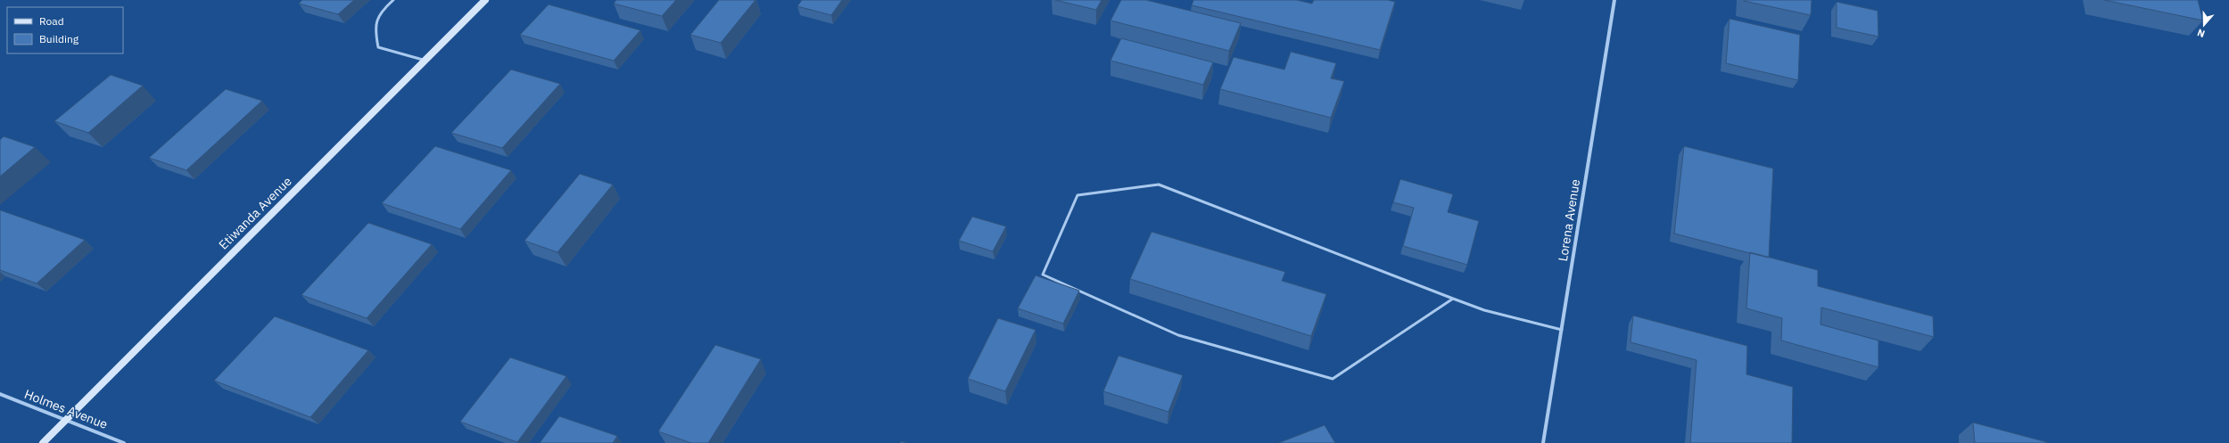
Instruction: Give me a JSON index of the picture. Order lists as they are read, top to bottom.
{
  "streets": {
    "street": ["Etiwanda Avenue", "Lorena Avenue", "Holmes Avenue"]
  },
  "crossings": [
    ["Etiwanda Avenue", "Holmes Avenue"]
  ],
  "legend": ["Road", "Building"],
  "north": "bottom"
}
